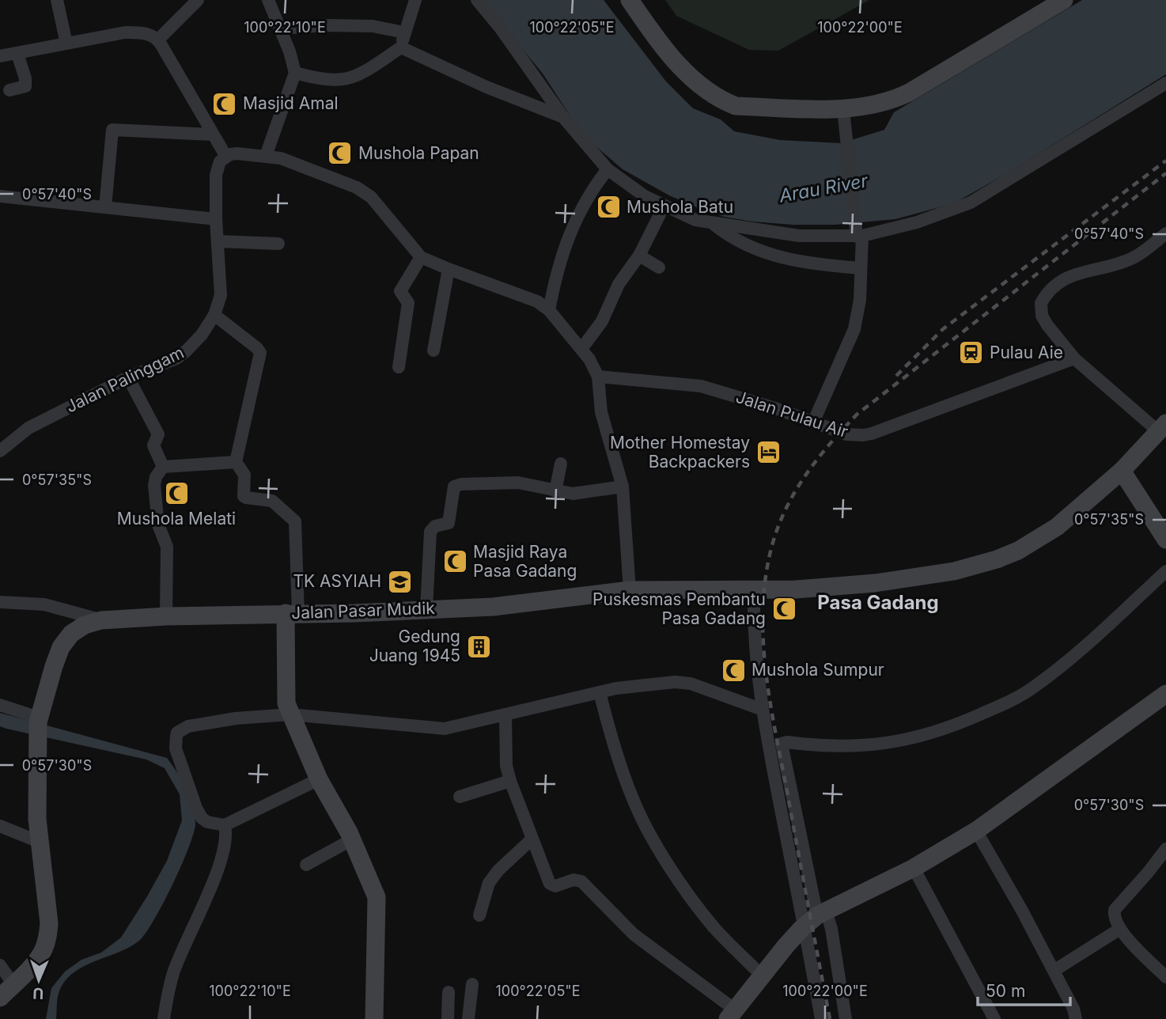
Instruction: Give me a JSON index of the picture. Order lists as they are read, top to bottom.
{
  "streets": {
    "main road": ["Jalan Pasar Mudik"],
    "street": ["Jalan Palinggam", "Jalan Pulau Air"]
  },
  "districts": ["Pasa Gadang"],
  "water": ["Arau River"],
  "places": {
    "mosque": [
      "Masjid Amal",
      "Mushola Papan",
      "Mushola Batu",
      "Mushola Melati",
      "Masjid Raya Pasa Gadang",
      "Puskesmas Pembantu Pasa Gadang",
      "Mushola Sumpur"
    ],
    "station": ["Pulau Aie"],
    "hotel": ["Mother Homestay Backpackers"],
    "school or university": ["TK ASYIAH"],
    "building": ["Gedung Juang 1945"]
  },
  "scale_bar": "50 m",
  "north": "bottom",
  "coordinates": [
    "100°22'10\"E",
    "100°22'05\"E",
    "100°22'00\"E",
    "0°57'40\"S",
    "0°57'35\"S",
    "0°57'30\"S"
  ]
}
